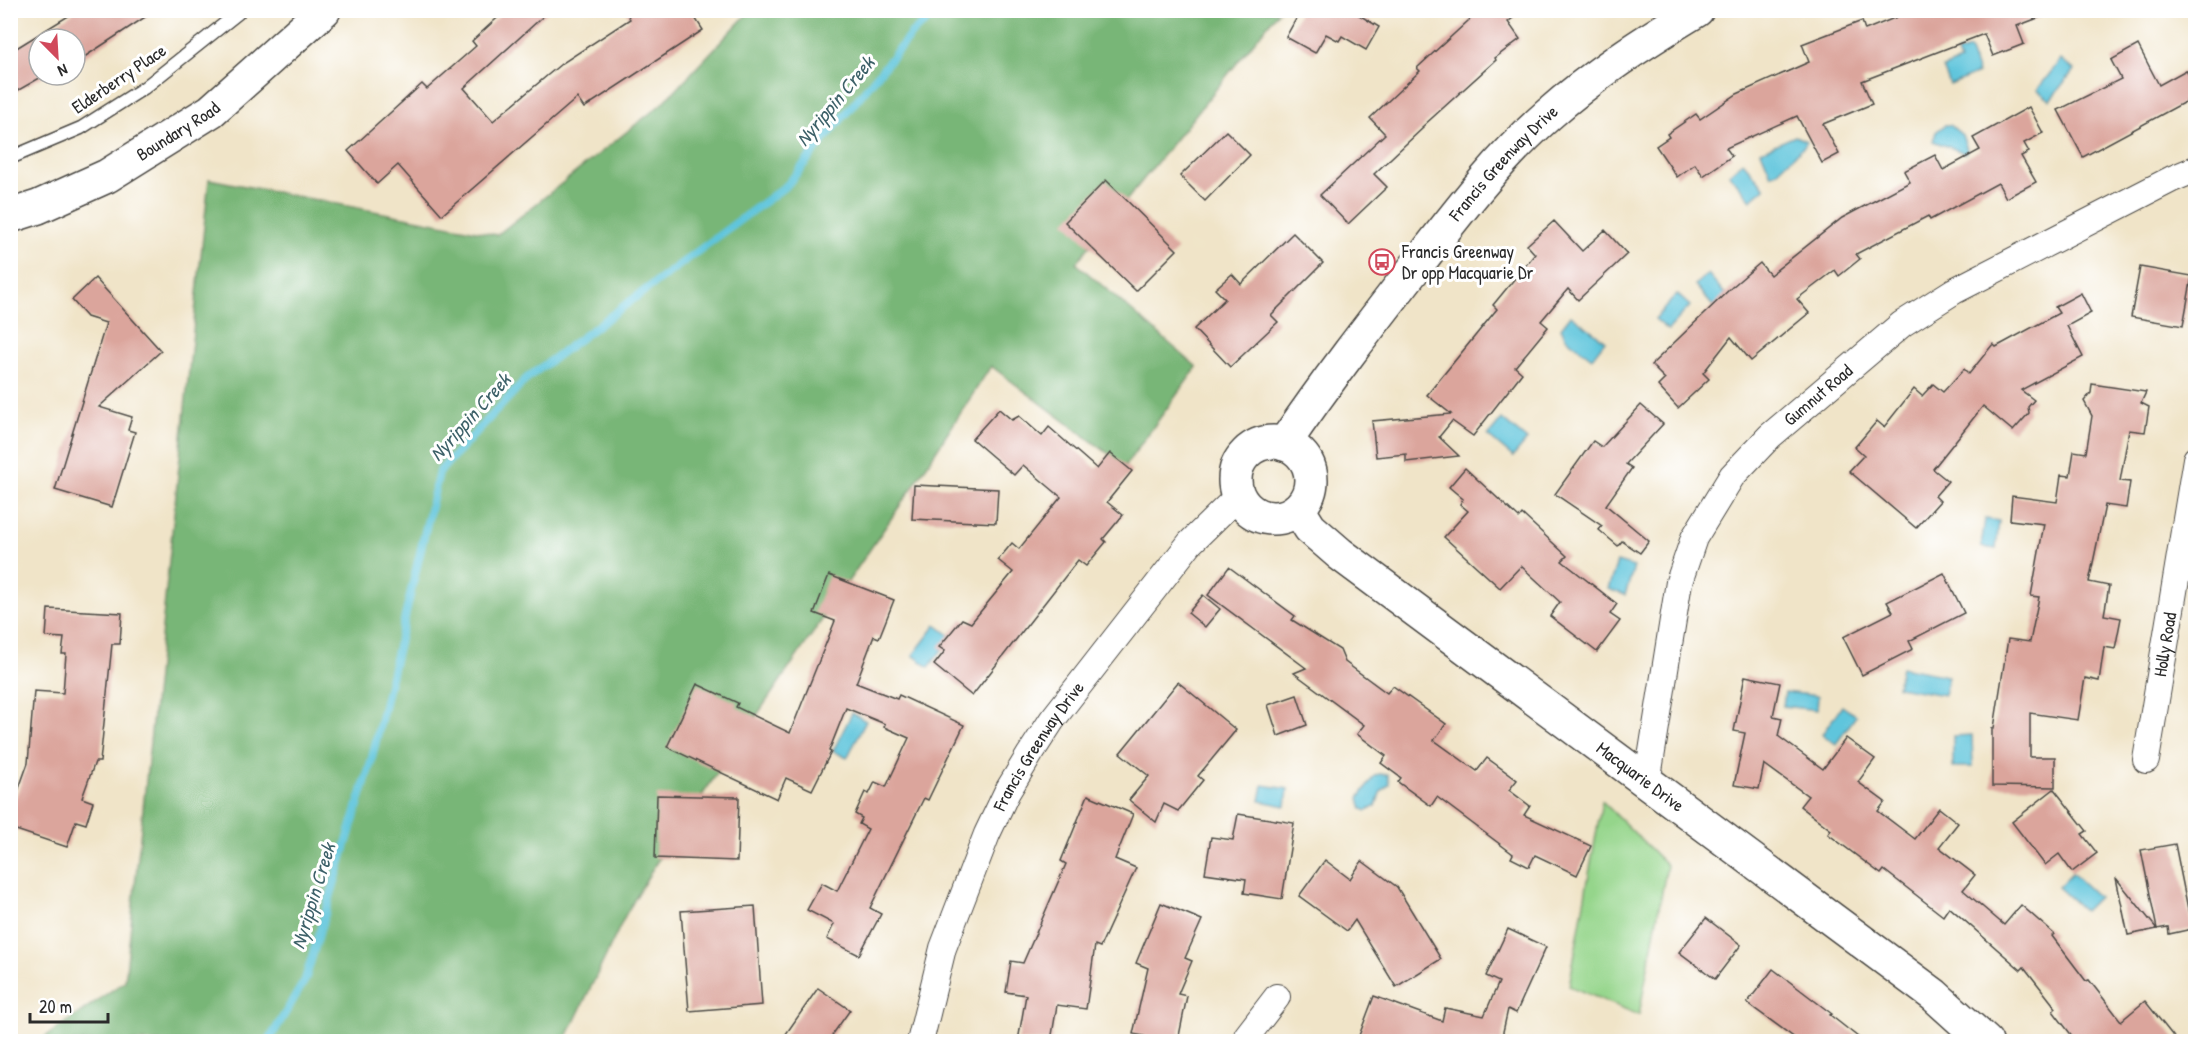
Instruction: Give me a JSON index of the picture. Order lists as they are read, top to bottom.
{
  "streets": {
    "main road": ["Boundary Road", "Francis Greenway Drive", "Macquarie Drive"],
    "street": ["Gumnut Road", "Holly Road"],
    "lane": ["Elderberry Place"]
  },
  "crossings": [
    ["Francis Greenway Drive", "Macquarie Drive"],
    ["Gumnut Road", "Macquarie Drive"]
  ],
  "water": ["Nyrippin Creek"],
  "places": {
    "bus stop": ["Francis Greenway Dr opp Macquarie Dr"]
  },
  "scale_bar": "20 m",
  "north": "bottom right"
}
